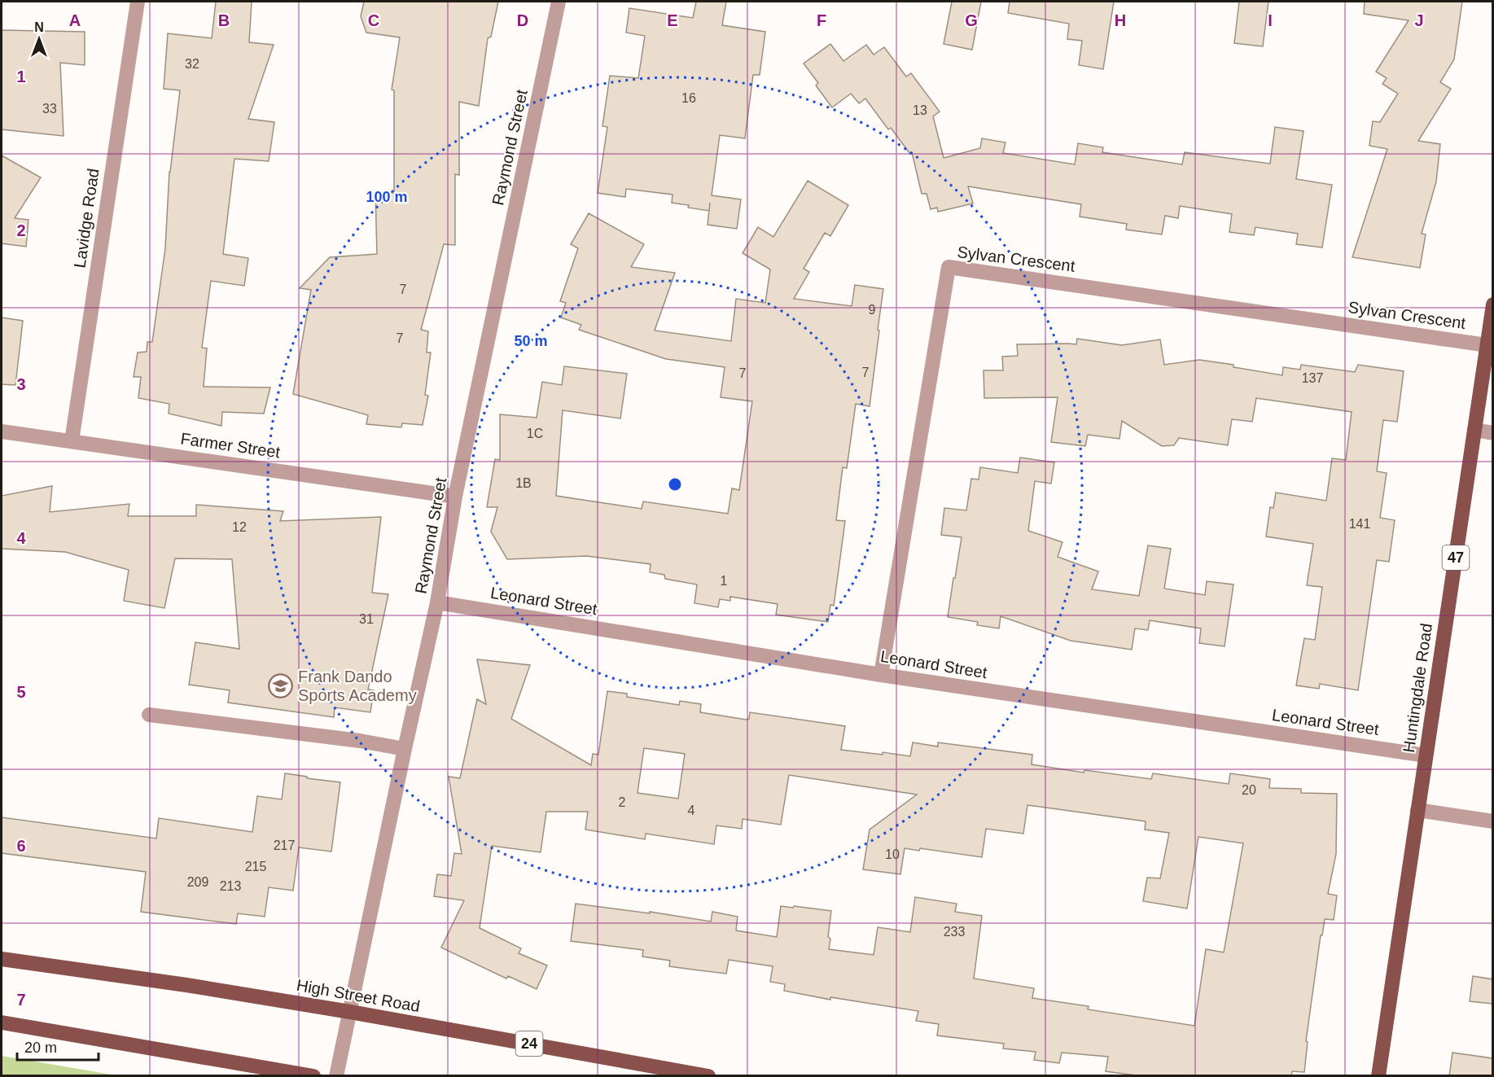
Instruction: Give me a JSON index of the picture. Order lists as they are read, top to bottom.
{
  "streets": {
    "main road": [
      "47",
      "Huntingdale Road",
      "High Street Road",
      "24"
    ],
    "street": [
      "Raymond Street",
      "Lavidge Road",
      "Sylvan Crescent",
      "Farmer Street",
      "Leonard Street"
    ]
  },
  "crossings": [
    ["Raymond Street", "Farmer Street"],
    ["Raymond Street", "Leonard Street"],
    ["Raymond Street", "High Street Road"],
    ["Lavidge Road", "Farmer Street"],
    ["Sylvan Crescent", "Leonard Street"],
    ["Sylvan Crescent", "Huntingdale Road"],
    ["Leonard Street", "Huntingdale Road"]
  ],
  "places": {
    "school or university": ["Frank Dando Sports Academy"]
  },
  "house_numbers": [
    "32",
    "16",
    "33",
    "13",
    "7",
    "9",
    "7",
    "7",
    "7",
    "137",
    "1C",
    "1B",
    "141",
    "12",
    "1",
    "31",
    "20",
    "2",
    "4",
    "217",
    "10",
    "215",
    "209",
    "213",
    "233"
  ],
  "scale_bar": "20 m",
  "north": "top",
  "grid": {
    "columns": [
      "A",
      "B",
      "C",
      "D",
      "E",
      "F",
      "G",
      "H",
      "I",
      "J"
    ],
    "rows": [
      "1",
      "2",
      "3",
      "4",
      "5",
      "6",
      "7"
    ]
  },
  "rings": ["100 m", "50 m"]
}
